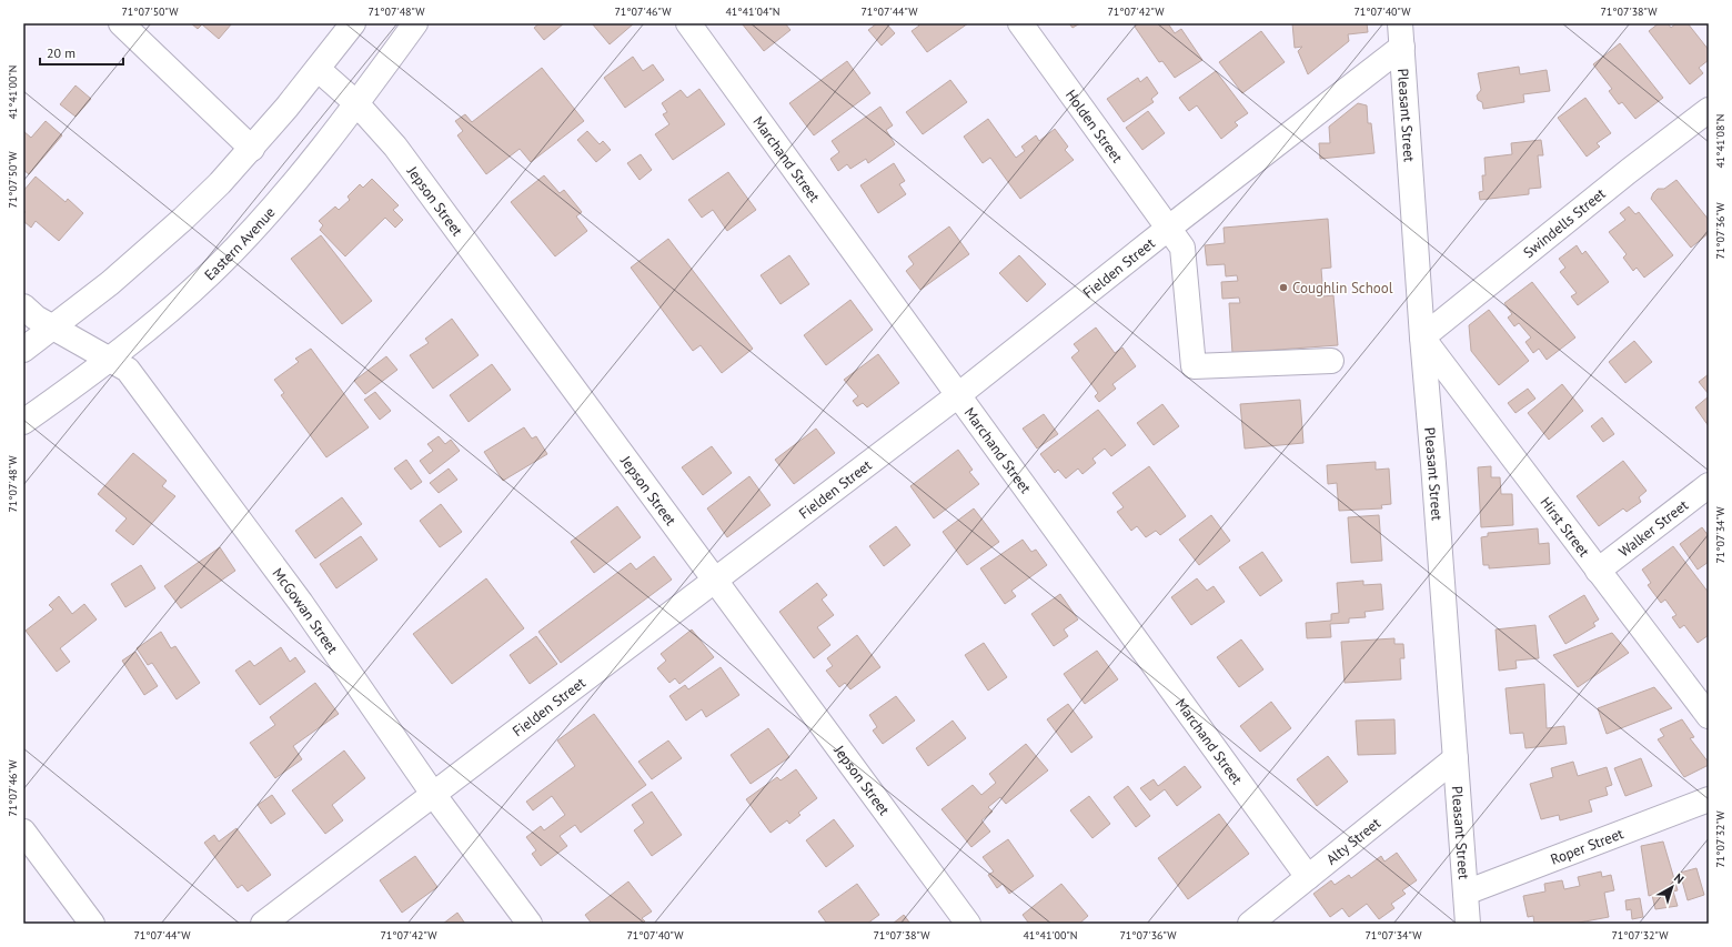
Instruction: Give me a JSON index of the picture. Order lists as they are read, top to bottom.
{
  "streets": {
    "main road": [
      "Pleasant Street",
      "Holden Street",
      "Marchand Street",
      "Jepson Street",
      "Swindells Street",
      "Eastern Avenue",
      "Fielden Street",
      "Hirst Street",
      "Walker Street",
      "McGowan Street",
      "Alty Street",
      "Roper Street"
    ]
  },
  "crossings": [
    ["Pleasant Street", "Swindells Street"],
    ["Pleasant Street", "Fielden Street"],
    ["Pleasant Street", "Hirst Street"],
    ["Pleasant Street", "Alty Street"],
    ["Pleasant Street", "Roper Street"],
    ["Holden Street", "Fielden Street"],
    ["Marchand Street", "Fielden Street"],
    ["Marchand Street", "Alty Street"],
    ["Jepson Street", "Eastern Avenue"],
    ["Jepson Street", "Fielden Street"],
    ["Swindells Street", "Hirst Street"],
    ["Eastern Avenue", "McGowan Street"],
    ["Fielden Street", "McGowan Street"],
    ["Hirst Street", "Walker Street"]
  ],
  "places": ["Coughlin School"],
  "scale_bar": "20 m",
  "north": "top right",
  "coordinates": [
    "71°07'50\"W",
    "71°07'48\"W",
    "71°07'46\"W",
    "41°41'04\"N",
    "71°07'44\"W",
    "71°07'42\"W",
    "71°07'40\"W",
    "71°07'38\"W",
    "41°41'00\"N",
    "41°41'08\"N",
    "71°07'36\"W",
    "71°07'34\"W",
    "71°07'32\"W"
  ]
}
